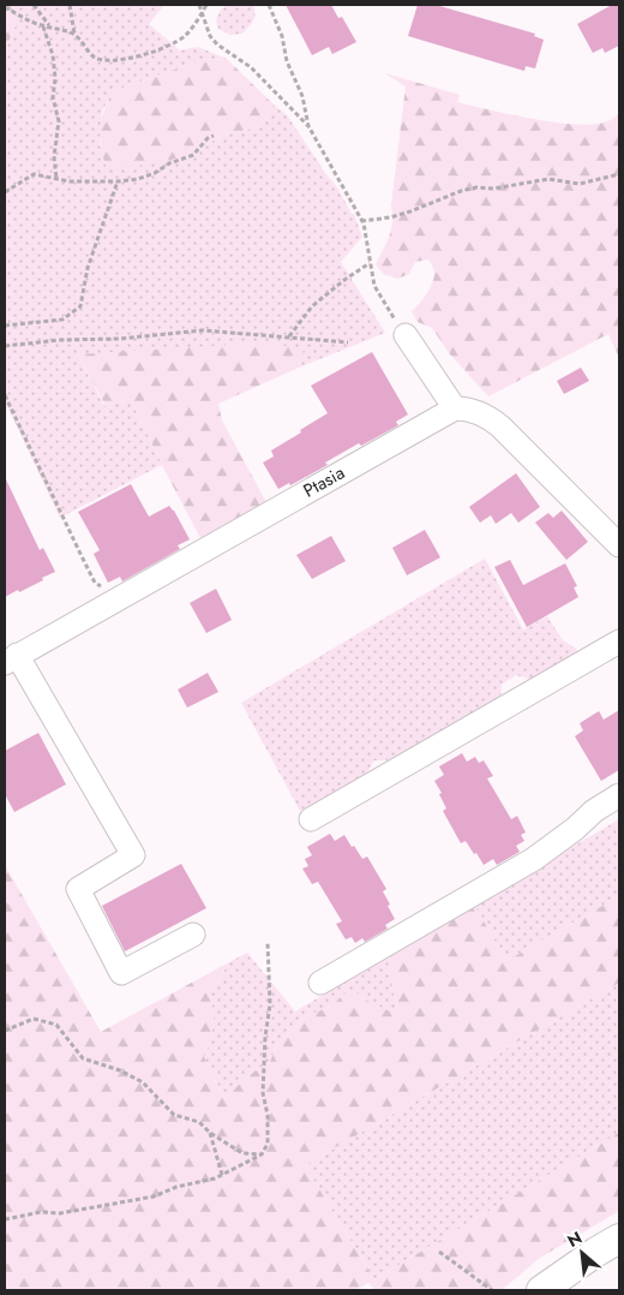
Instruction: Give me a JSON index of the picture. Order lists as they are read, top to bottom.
{
  "streets": {
    "street": ["Ptasia"]
  },
  "north": "top left"
}
